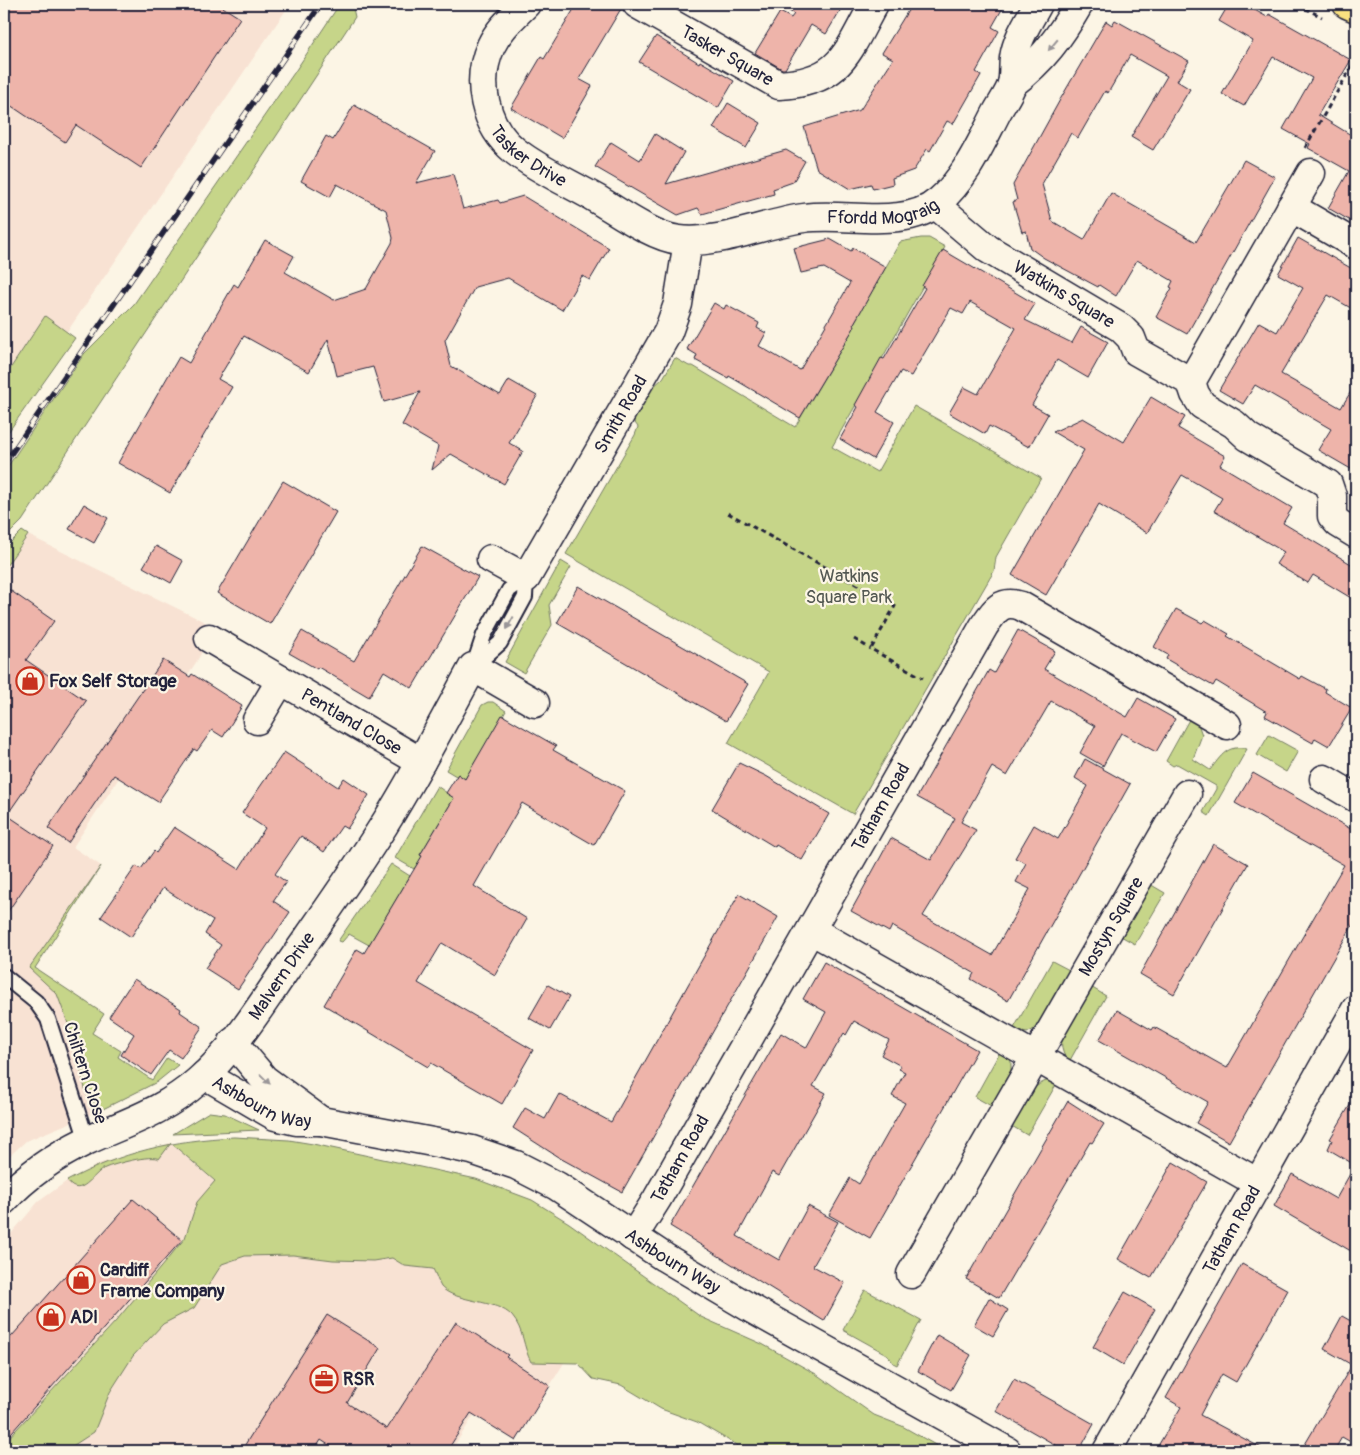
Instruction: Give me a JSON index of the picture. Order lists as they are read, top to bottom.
{
  "streets": {
    "street": [
      "Tasker Square",
      "Tasker Drive",
      "Ffordd Mograig",
      "Watkins Square",
      "Smith Road",
      "Pentland Close",
      "Tatham Road",
      "Mostyn Square",
      "Malvern Drive",
      "Ashbourn Way"
    ],
    "lane": ["Chiltern Close"]
  },
  "crossings": [
    ["Tasker Drive", "Ffordd Mograig"],
    ["Tasker Drive", "Smith Road"],
    ["Ffordd Mograig", "Watkins Square"],
    ["Ffordd Mograig", "Smith Road"],
    ["Pentland Close", "Malvern Drive"],
    ["Tatham Road", "Ashbourn Way"],
    ["Malvern Drive", "Chiltern Close"],
    ["Malvern Drive", "Ashbourn Way"]
  ],
  "parks": ["Watkins Square Park"],
  "places": {
    "shop": ["Fox Self Storage", "Cardiff Frame Company", "ADI"],
    "office": ["RSR"]
  }
}
